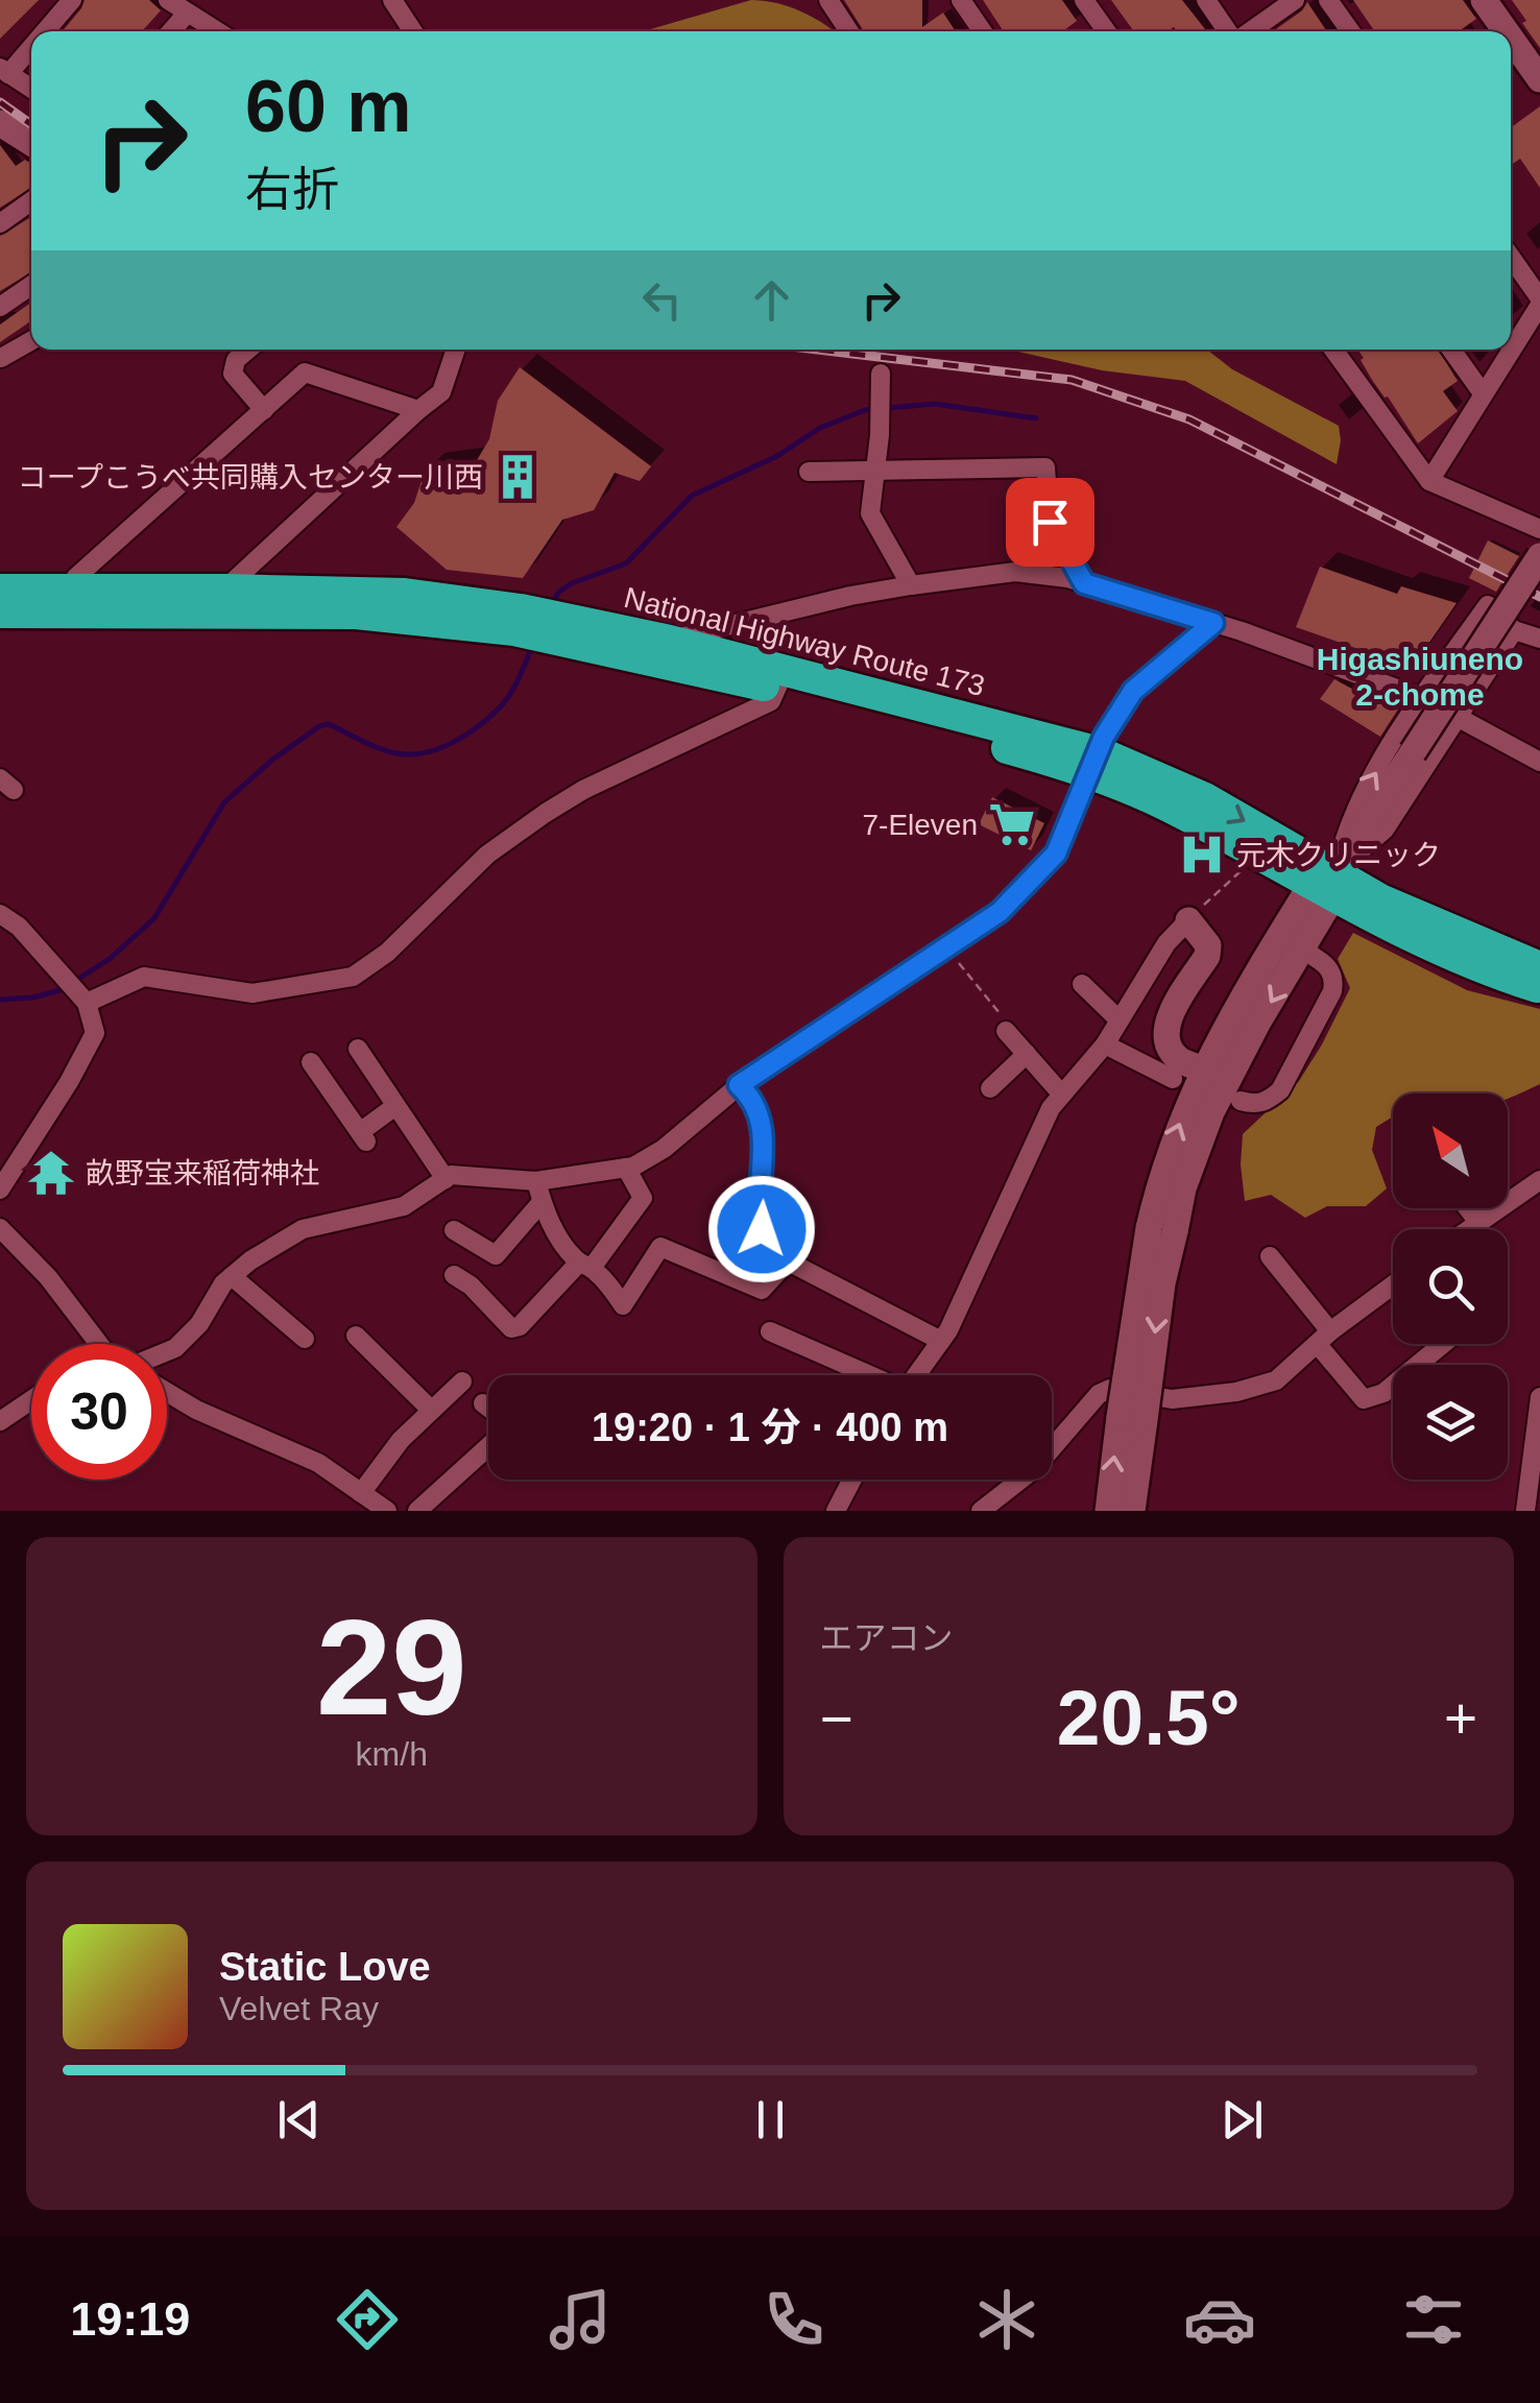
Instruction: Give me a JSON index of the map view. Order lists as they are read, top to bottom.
{
  "streets": {
    "highway": ["National Highway Route 173"]
  },
  "districts": ["Higashiuneno 2-chome"],
  "places": {
    "building": ["コープこうべ共同購入センター川西"],
    "supermarket": ["7-Eleven"],
    "hospital": ["元木クリニック"],
    "temple": ["畝野宝来稲荷神社"]
  },
  "north": "top left",
  "page": {
    "turn": ["60 m", "右折"],
    "limit": "30",
    "trip": "19:20 · 1 分 · 400 m",
    "tile": [
      ["29", "km/h"],
      "エアコン"
    ],
    "heat": ["−", "20.5°", "+"],
    "song": ["Static Love", "Velvet Ray"],
    "tabs": "19:19"
  }
}
